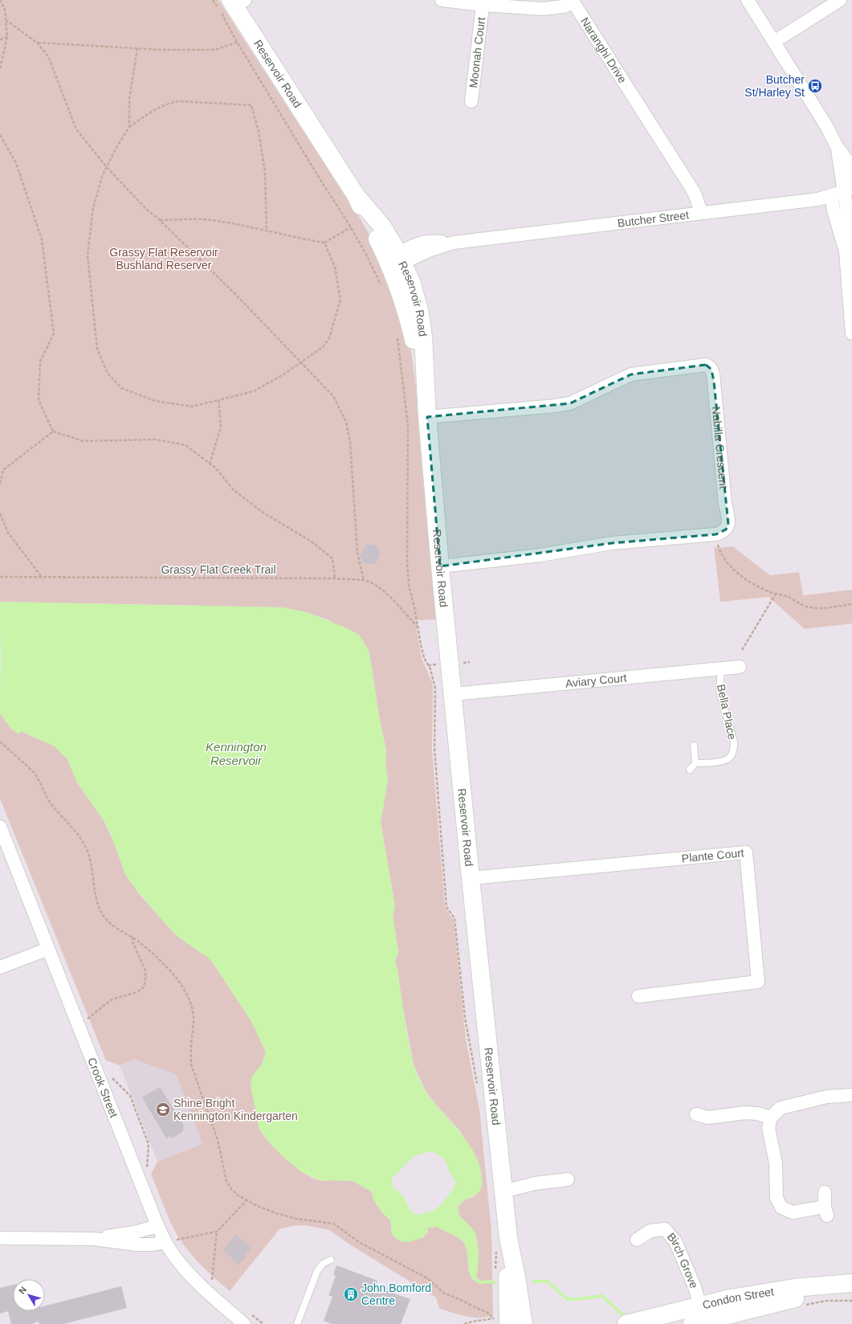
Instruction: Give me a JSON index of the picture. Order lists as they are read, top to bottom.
{
  "streets": {
    "main road": ["Reservoir Road", "Condon Street"],
    "street": [
      "Naranghi Drive",
      "Moonah Court",
      "Butcher Street",
      "Nabilla Crescent",
      "Aviary Court",
      "Plante Court",
      "Crook Street",
      "Birch Grove"
    ],
    "lane": ["Bella Place"],
    "path": ["Grassy Flat Creek Trail"]
  },
  "crossings": [
    ["Naranghi Drive", "Moonah Court"],
    ["Naranghi Drive", "Butcher Street"],
    ["Reservoir Road", "Butcher Street"],
    ["Reservoir Road", "Nabilla Crescent"],
    ["Reservoir Road", "Aviary Court"],
    ["Reservoir Road", "Plante Court"],
    ["Aviary Court", "Bella Place"],
    ["Birch Grove", "Condon Street"]
  ],
  "water": ["Kennington Reservoir"],
  "parks": ["Grassy Flat Reservoir Bushland Reserver"],
  "places": {
    "bus stop": ["Butcher St/Harley St"],
    "school or university": ["Shine Bright Kennington Kindergarten"],
    "building": ["John Bomford Centre"]
  },
  "north": "top left"
}
